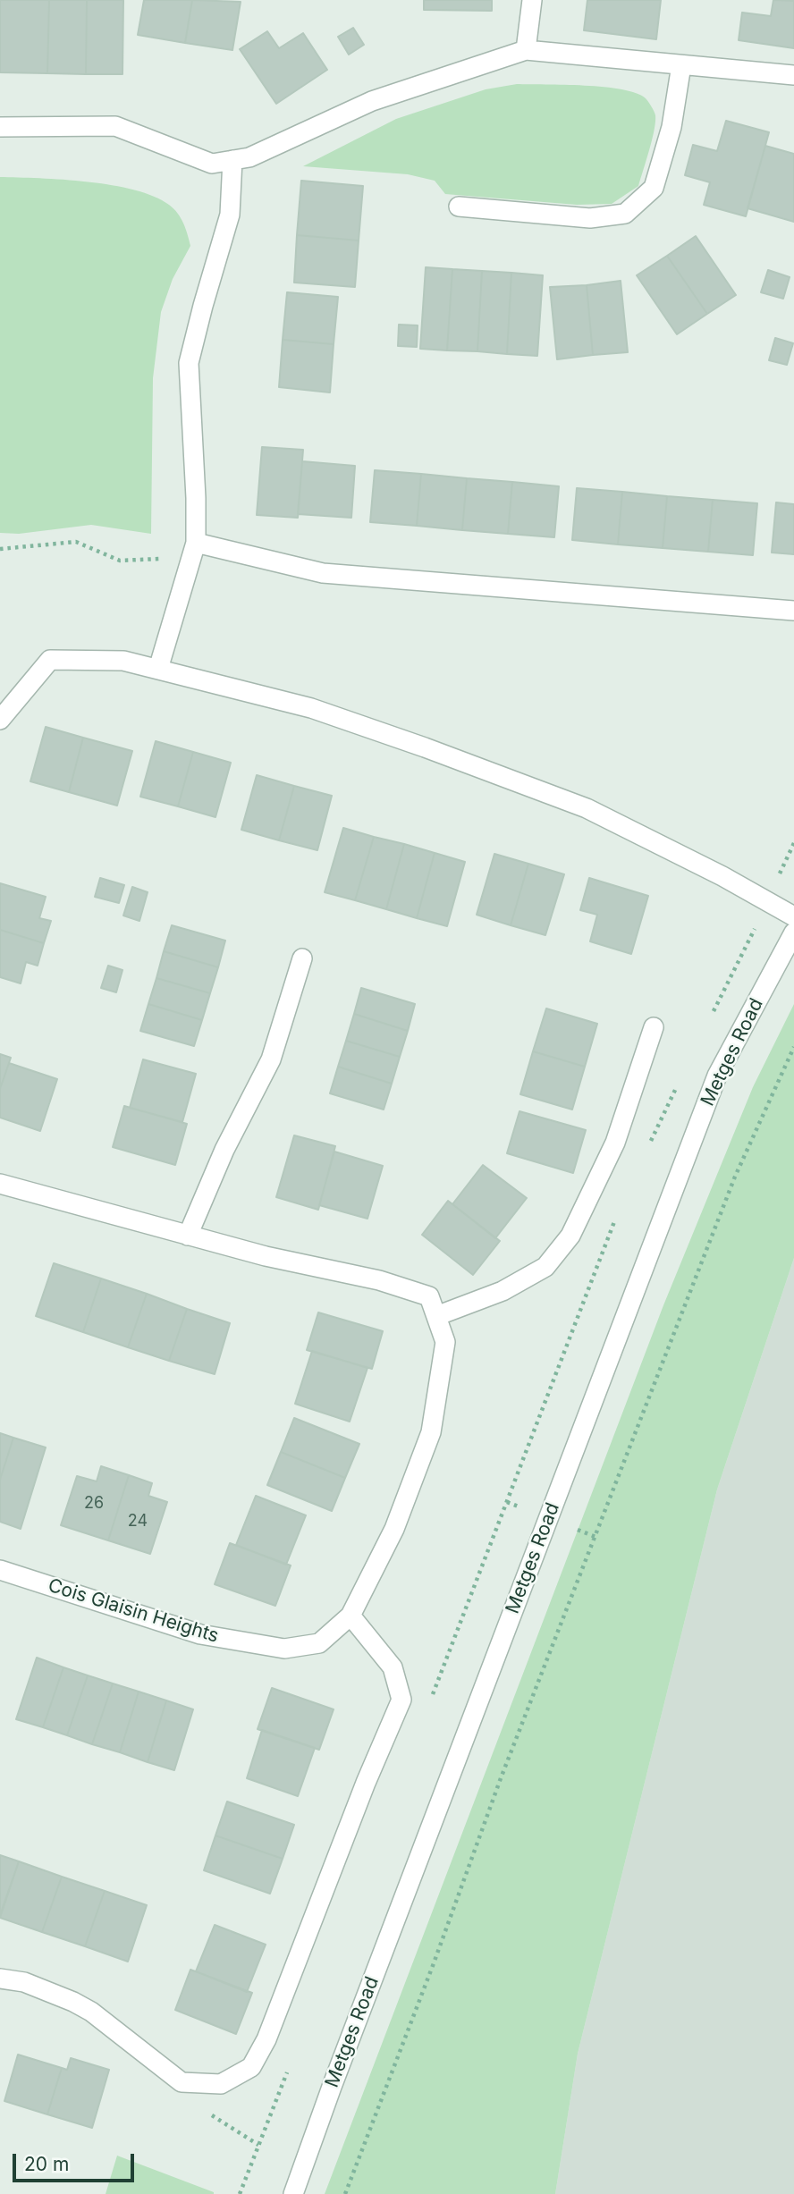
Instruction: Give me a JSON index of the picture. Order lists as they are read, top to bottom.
{
  "streets": {
    "street": ["Metges Road", "Cois Glaisin Heights"]
  },
  "house_numbers": ["26", "24"],
  "scale_bar": "20 m"
}
